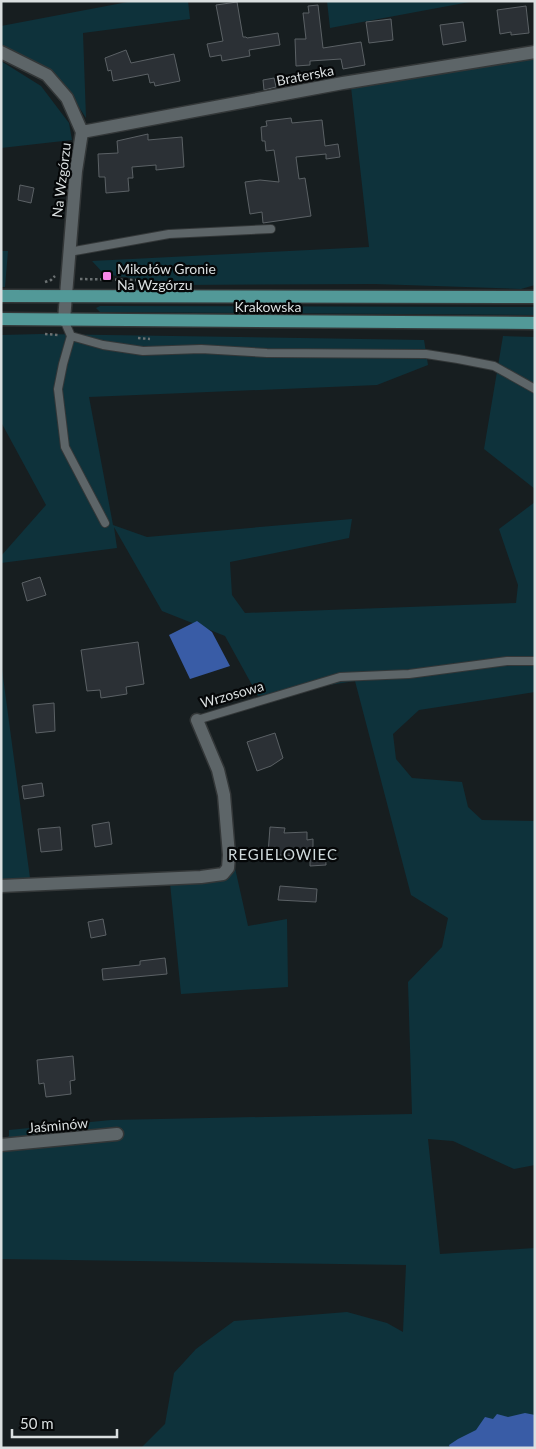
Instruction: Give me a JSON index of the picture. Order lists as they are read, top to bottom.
{
  "streets": {
    "main road": ["Krakowska"],
    "street": [
      "Braterska",
      "Na Wzgórzu",
      "Wrzosowa",
      "Jaśminów"
    ]
  },
  "crossings": [
    ["Braterska", "Na Wzgórzu"],
    ["Na Wzgórzu", "Krakowska"]
  ],
  "districts": ["REGIELOWIEC"],
  "places": {
    "transit": ["Mikołów Gronie Na Wzgórzu"]
  },
  "scale_bar": "50 m"
}
